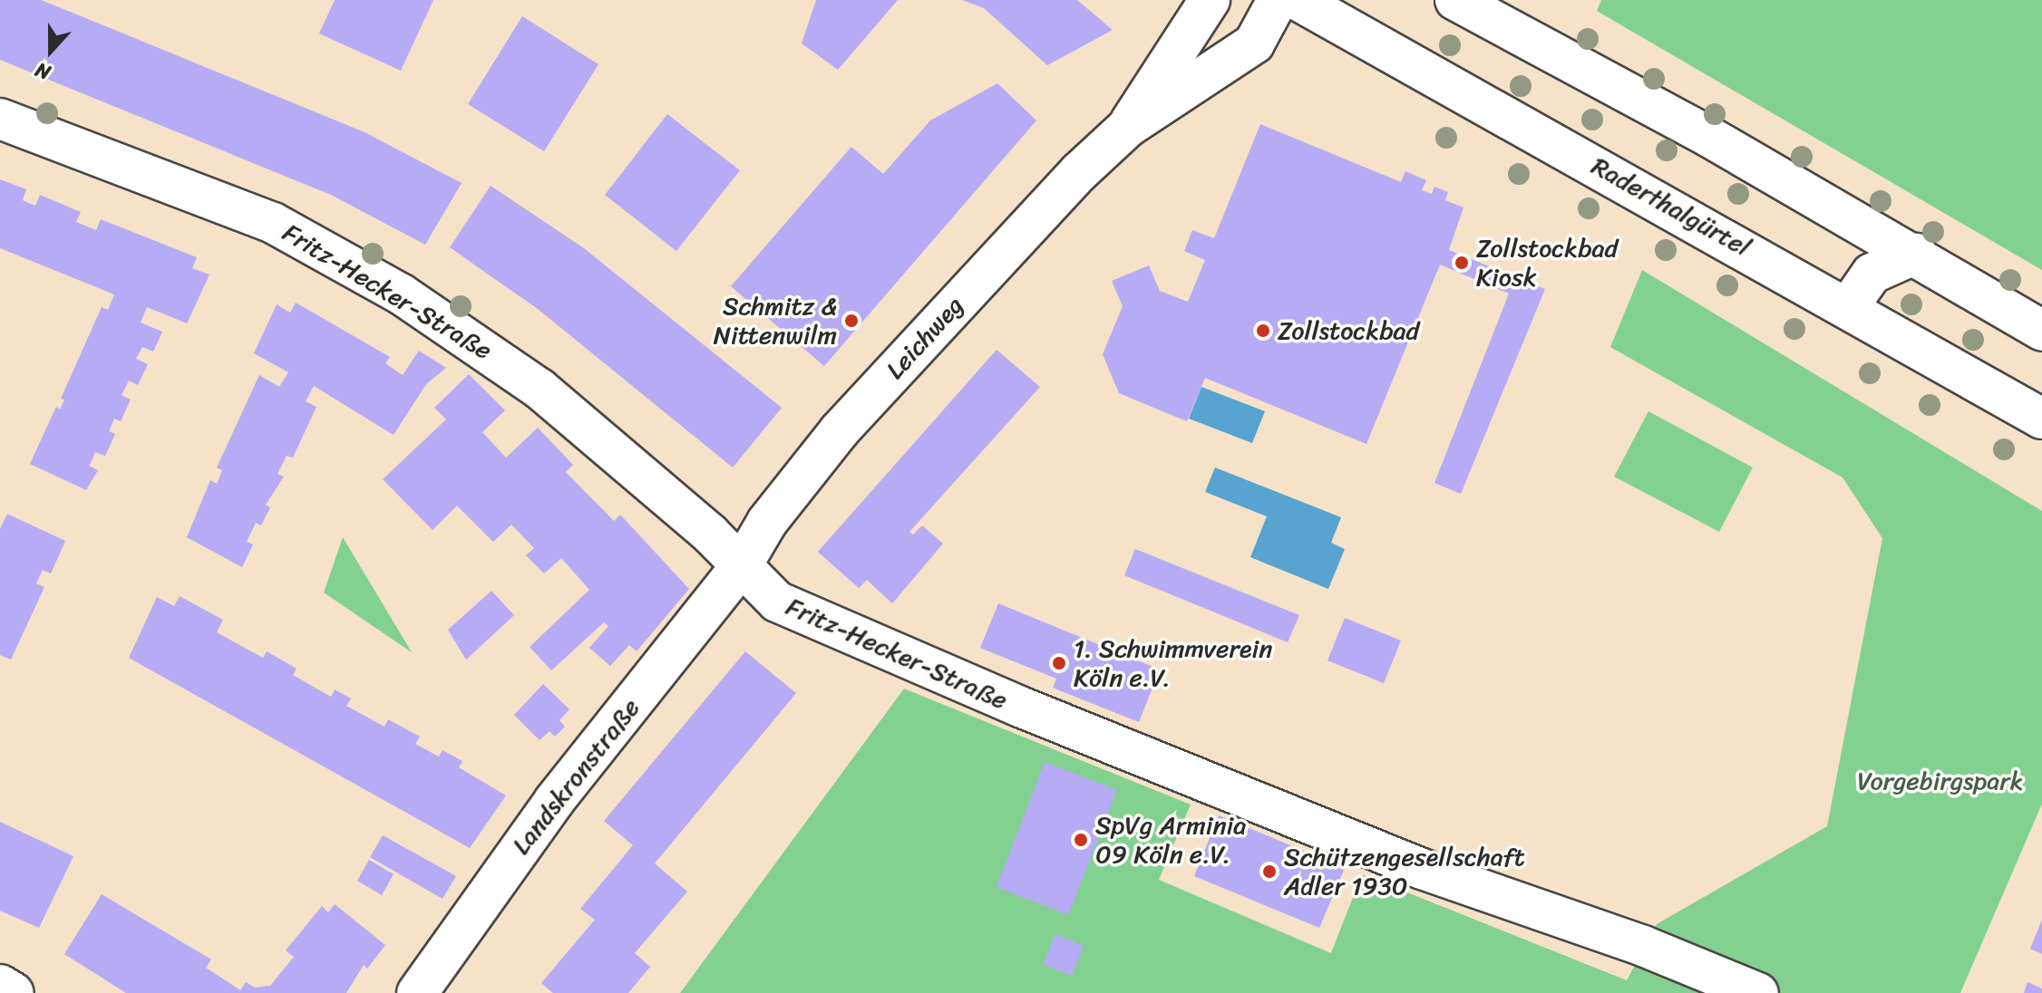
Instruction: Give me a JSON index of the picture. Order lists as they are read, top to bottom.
{
  "streets": {
    "street": [
      "Raderthalgürtel",
      "Fritz-Hecker-Straße",
      "Leichweg",
      "Landskronstraße"
    ]
  },
  "crossings": [
    ["Fritz-Hecker-Straße", "Leichweg"],
    ["Fritz-Hecker-Straße", "Landskronstraße"],
    ["Leichweg", "Landskronstraße"]
  ],
  "parks": ["Vorgebirgspark"],
  "places": [
    "Zollstockbad Kiosk",
    "Schmitz & Nittenwilm",
    "Zollstockbad",
    "1. Schwimmverein Köln e.V.",
    "SpVg Arminia 09 Köln e.V.",
    "Schützengesellschaft Adler 1930"
  ],
  "north": "bottom"
}
